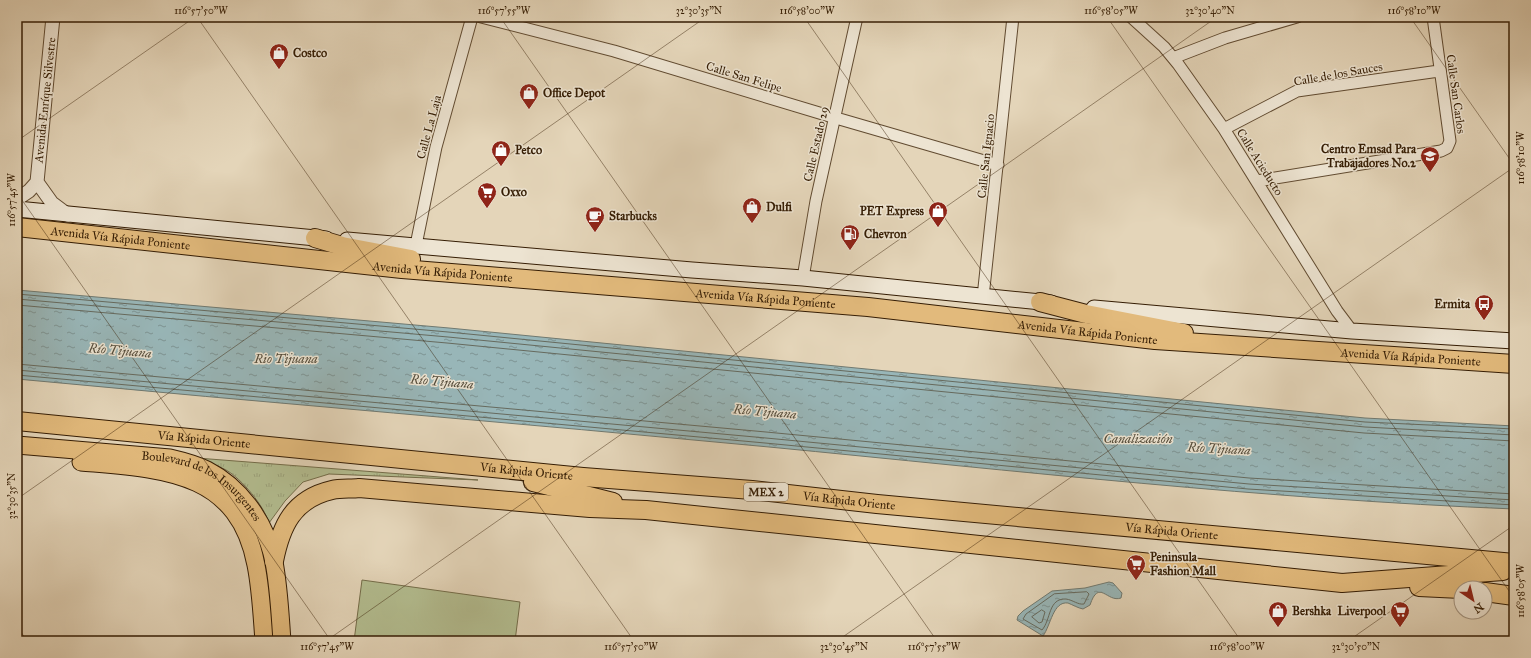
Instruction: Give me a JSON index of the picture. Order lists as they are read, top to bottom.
{
  "streets": {
    "highway": ["Avenida Vía Rápida Poniente", "Vía Rápida Oriente", "MEX 2"],
    "main road": ["Boulevard de los Insurgentes"],
    "street": [
      "Calle de los Sauces",
      "Calle San Felipe",
      "Calle San Carlos",
      "Avenida Enríque Silvestre",
      "Calle La Laja",
      "Calle Estado 29",
      "Calle San Ignacio",
      "Calle Acieducto"
    ]
  },
  "crossings": [
    ["Calle de los Sauces", "Calle San Carlos"],
    ["Calle de los Sauces", "Calle Acieducto"],
    ["Calle San Felipe", "Calle Estado 29"],
    ["Calle San Felipe", "Calle San Ignacio"],
    ["Calle San Carlos", "Calle Acieducto"],
    ["Calle La Laja", "Avenida Vía Rápida Poniente"],
    ["Calle Estado 29", "Avenida Vía Rápida Poniente"],
    ["Calle San Ignacio", "Avenida Vía Rápida Poniente"],
    ["Calle Acieducto", "Avenida Vía Rápida Poniente"]
  ],
  "water": ["Río Tijuana", "Rio Tijuana", "Canalización"],
  "places": {
    "shop": [
      "Costco",
      "Office Depot",
      "Petco",
      "Dulfi",
      "PET Express",
      "Bershka"
    ],
    "school or university": ["Centro Emsad Para Trabajadores No.2"],
    "supermarket": ["Oxxo", "Peninsula Fashion Mall", "Liverpool"],
    "cafe": ["Starbucks"],
    "fuel station": ["Chevron"],
    "bus stop": ["Ermita"]
  },
  "north": "bottom right",
  "coordinates": [
    "116°57'50\"W",
    "116°57'55\"W",
    "32°30'35\"N",
    "116°58'00\"W",
    "116°58'05\"W",
    "32°30'40\"N",
    "116°58'10\"W",
    "116°57'45\"W",
    "32°30'45\"N",
    "32°30'50\"N"
  ]
}
